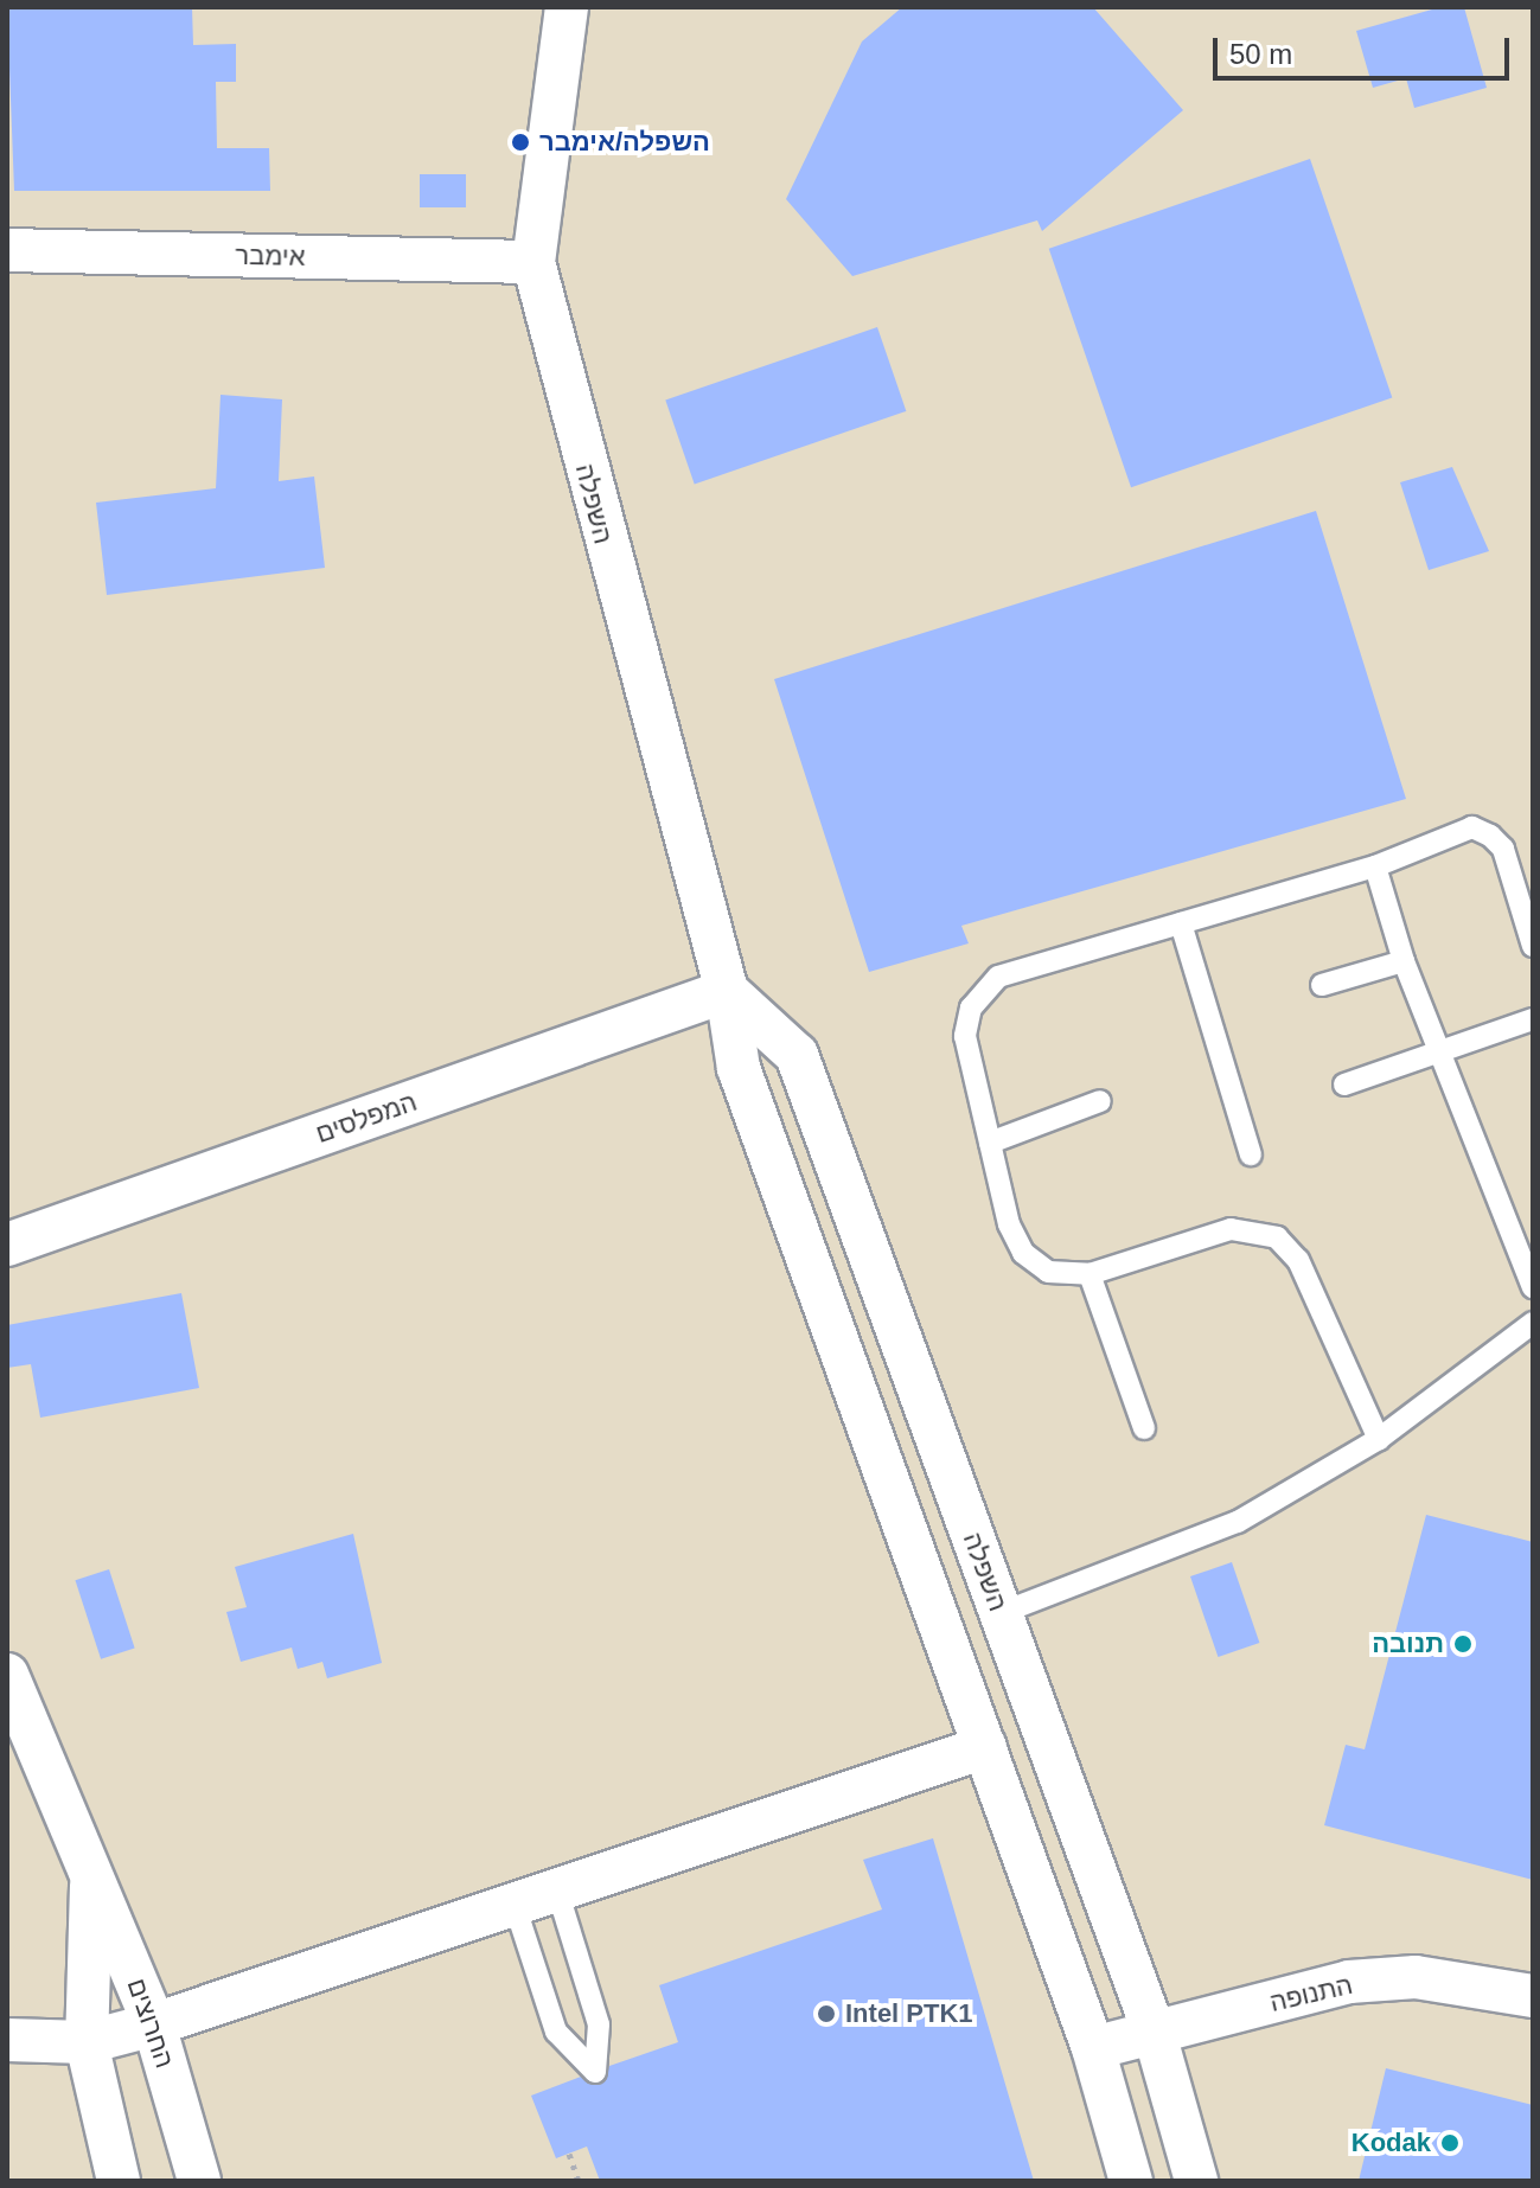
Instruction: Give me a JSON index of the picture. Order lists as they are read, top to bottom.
{
  "streets": {
    "street": [
      "אימבר",
      "השפלה",
      "המפלסים",
      "התנופה",
      "החרוצים"
    ]
  },
  "crossings": [
    ["אימבר", "השפלה"],
    ["השפלה", "המפלסים"],
    ["השפלה", "התנופה"]
  ],
  "places": [
    "השפלה/אימבר",
    "תנובה",
    "Intel PTK1",
    "Kodak"
  ],
  "scale_bar": "50 m"
}
